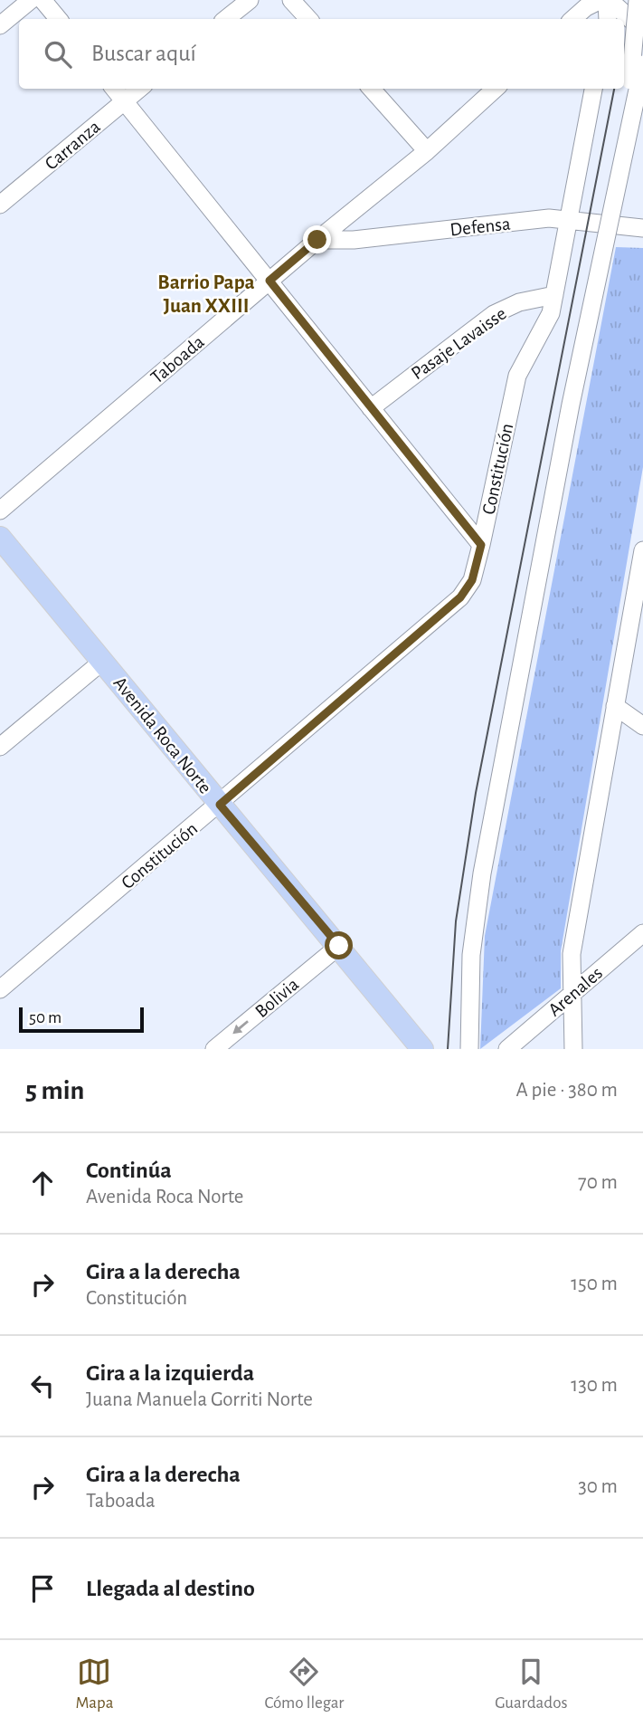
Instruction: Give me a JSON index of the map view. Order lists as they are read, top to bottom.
{
  "streets": {
    "main road": ["Avenida Roca Norte"],
    "street": [
      "Carranza",
      "Defensa",
      "Pasaje Lavaisse",
      "Taboada",
      "Constitución",
      "Arenales",
      "Bolivia"
    ]
  },
  "crossings": [
    ["Defensa", "Taboada"],
    ["Defensa", "Constitución"],
    ["Pasaje Lavaisse", "Constitución"],
    ["Constitución", "Avenida Roca Norte"],
    ["Avenida Roca Norte", "Bolivia"]
  ],
  "one_way": ["Bolivia"],
  "districts": ["Barrio Papa Juan XXIII"],
  "scale_bar": "50 m",
  "page": {
    "search": "Buscar aquí",
    "scale": "50 m",
    "heading": ["5 min", "A pie · 380 m"],
    "list": [
      ["Continúa", "Avenida Roca Norte", "70 m"],
      ["Gira a la derecha", "Constitución", "150 m"],
      ["Gira a la izquierda", "Juana Manuela Gorriti Norte", "130 m"],
      ["Gira a la derecha", "Taboada", "30 m"],
      "Llegada al destino"
    ],
    "nav": ["Mapa", "Cómo llegar", "Guardados"]
  }
}
